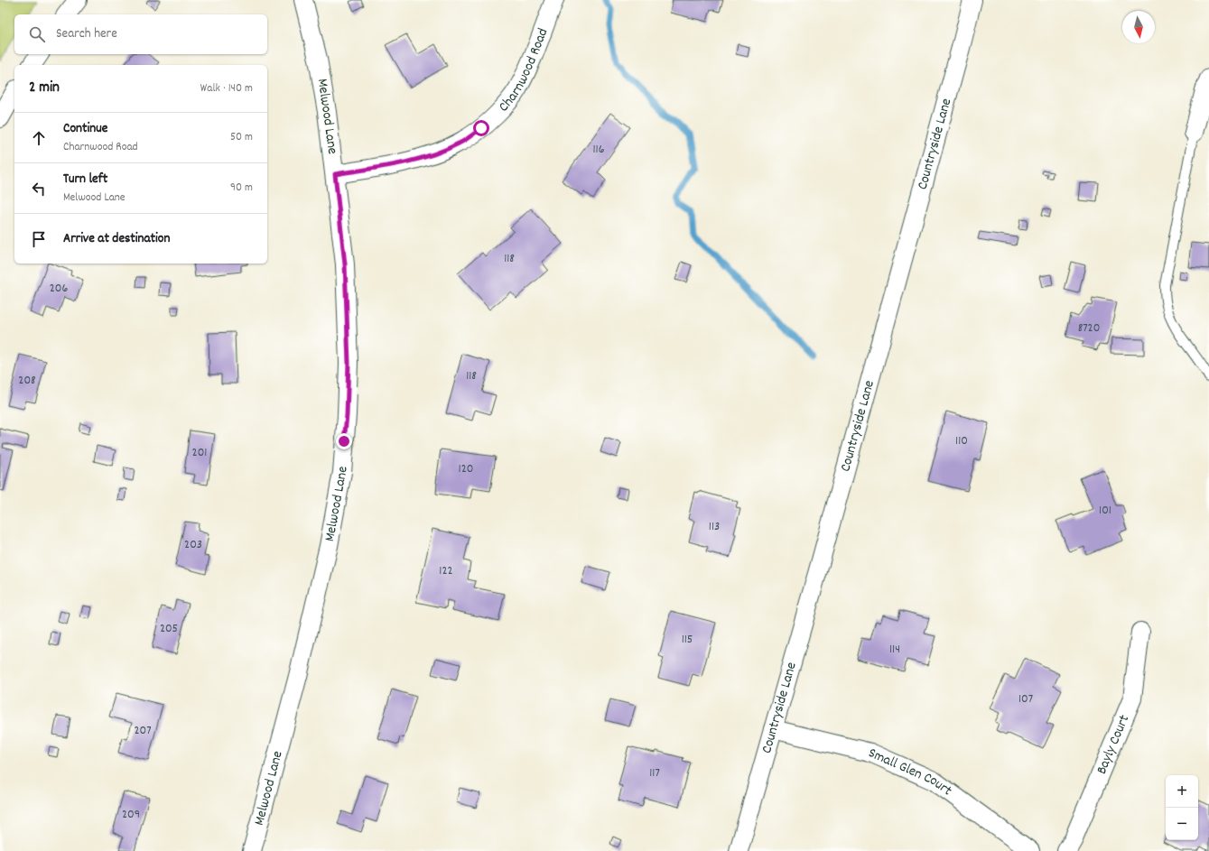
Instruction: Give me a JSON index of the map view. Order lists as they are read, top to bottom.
{
  "streets": {
    "street": [
      "Charnwood Road",
      "Melwood Lane",
      "Countryside Lane",
      "Bayly Court",
      "Small Glen Court"
    ]
  },
  "crossings": [
    ["Charnwood Road", "Melwood Lane"],
    ["Countryside Lane", "Small Glen Court"]
  ],
  "house_numbers": [
    "116",
    "118",
    "206",
    "8720",
    "118",
    "208",
    "110",
    "201",
    "120",
    "101",
    "113",
    "203",
    "122",
    "205",
    "115",
    "114",
    "107",
    "207",
    "117",
    "209"
  ],
  "north": "bottom",
  "page": {
    "search": "Search here",
    "heading": ["2 min", "Walk · 140 m"],
    "list": [
      ["Continue", "Charnwood Road", "50 m"],
      ["Turn left", "Melwood Lane", "90 m"],
      "Arrive at destination"
    ],
    "map_buttons": ["+", "−"]
  }
}
